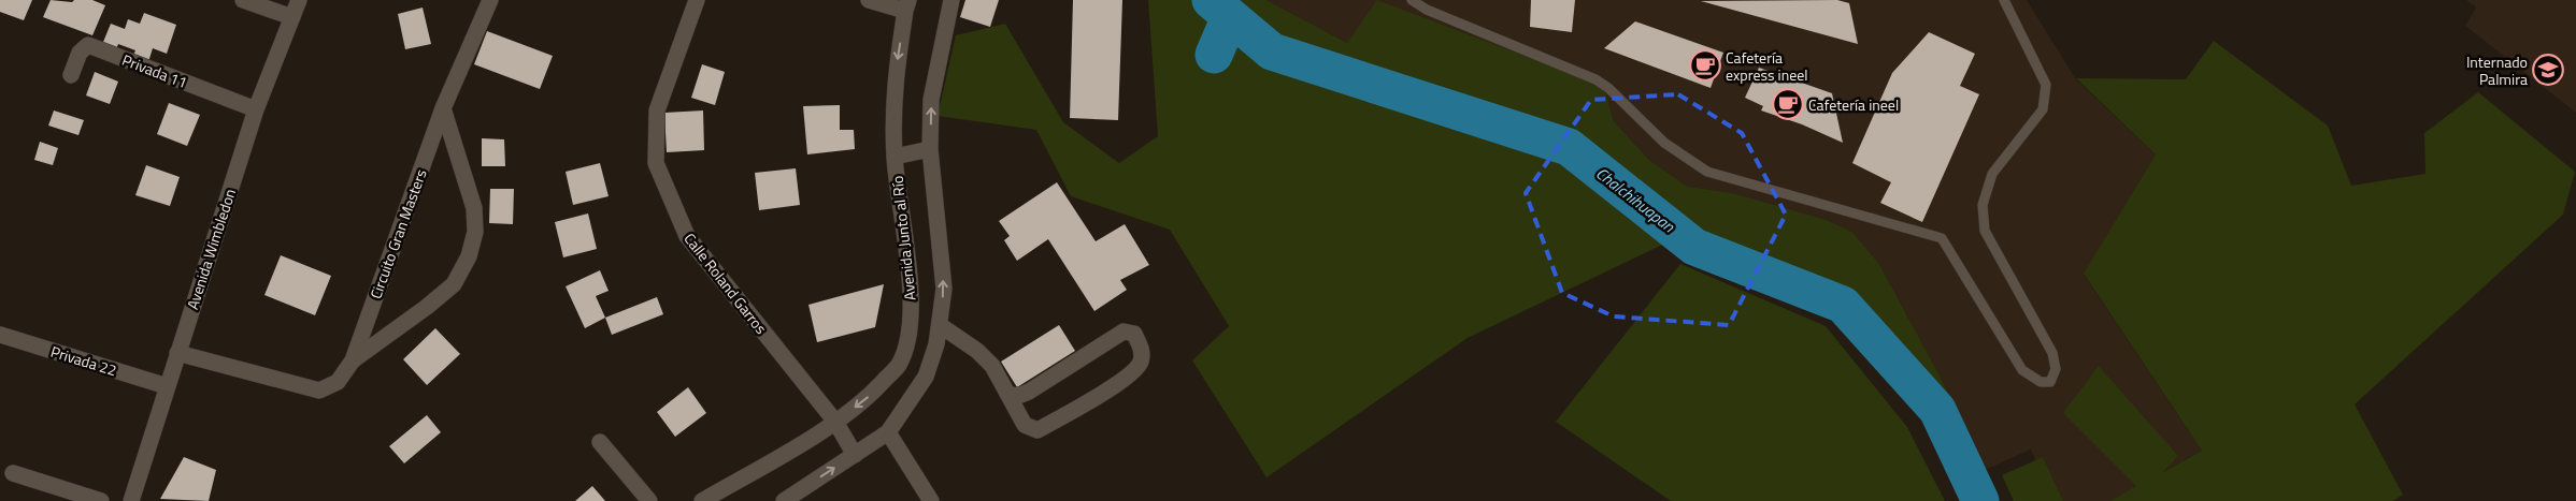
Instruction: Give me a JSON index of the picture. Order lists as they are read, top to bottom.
{
  "streets": {
    "street": [
      "Privada 11",
      "Circuito Gran Masters",
      "Avenida Junto al Río",
      "Avenida Wimbledon",
      "Calle Roland Garros",
      "Privada 22"
    ]
  },
  "crossings": [
    ["Privada 11", "Avenida Wimbledon"],
    ["Circuito Gran Masters", "Avenida Wimbledon"],
    ["Avenida Junto al Río", "Calle Roland Garros"],
    ["Avenida Wimbledon", "Privada 22"]
  ],
  "water": ["Chalchihuapan"],
  "places": {
    "cafe": ["Cafetería express ineel", "Cafetería ineel"],
    "school or university": ["Internado Palmira"]
  }
}
